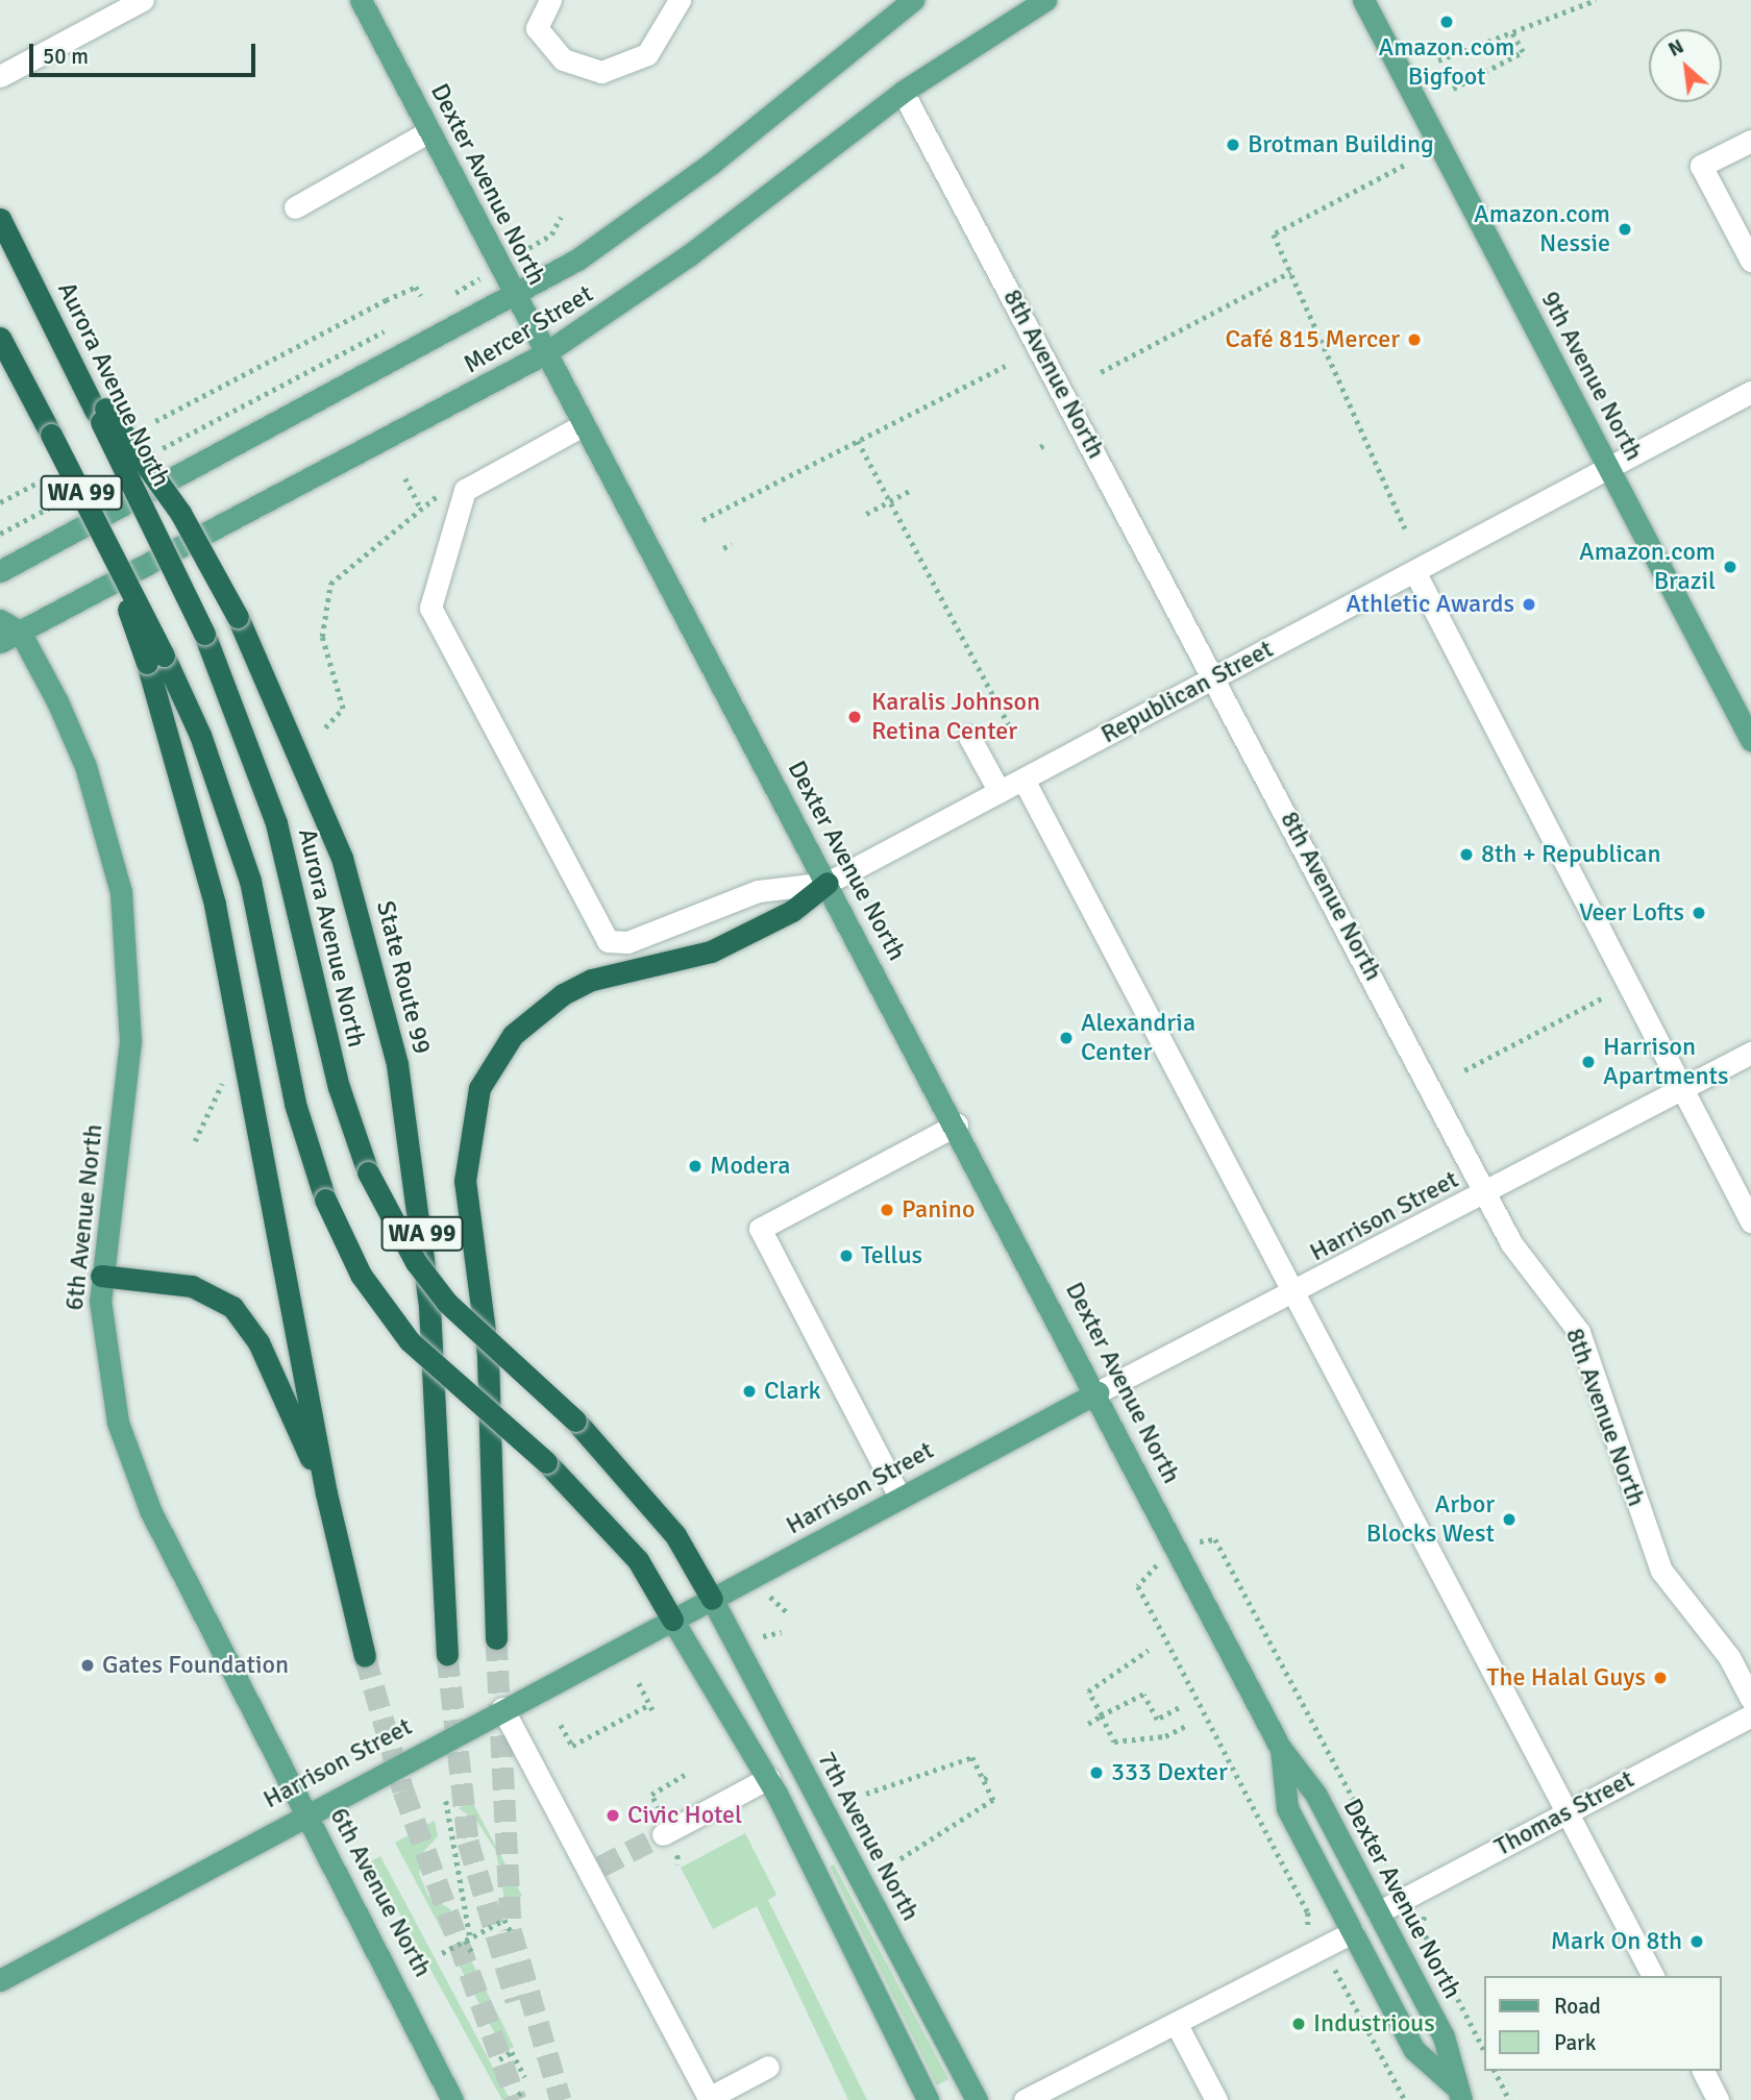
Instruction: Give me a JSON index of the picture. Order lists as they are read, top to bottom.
{
  "streets": {
    "highway": ["Aurora Avenue North", "WA 99", "State Route 99"],
    "main road": [
      "Dexter Avenue North",
      "Mercer Street",
      "9th Avenue North",
      "Harrison Street",
      "6th Avenue North",
      "7th Avenue North"
    ],
    "street": ["8th Avenue North", "Republican Street", "Thomas Street"]
  },
  "crossings": [
    ["Dexter Avenue North", "Mercer Street"],
    ["Dexter Avenue North", "Republican Street"],
    ["Dexter Avenue North", "Harrison Street"],
    ["Dexter Avenue North", "Thomas Street"],
    ["Mercer Street", "8th Avenue North"],
    ["Mercer Street", "6th Avenue North"],
    ["8th Avenue North", "Republican Street"],
    ["8th Avenue North", "Harrison Street"],
    ["9th Avenue North", "Republican Street"],
    ["Aurora Avenue North", "State Route 99"],
    ["Aurora Avenue North", "Harrison Street"],
    ["Aurora Avenue North", "7th Avenue North"],
    ["Harrison Street", "6th Avenue North"],
    ["Harrison Street", "7th Avenue North"]
  ],
  "places": [
    "Amazon.com Bigfoot",
    "Brotman Building",
    "Amazon.com Nessie",
    "Café 815 Mercer",
    "Amazon.com Brazil",
    "Athletic Awards",
    "Karalis Johnson Retina Center",
    "8th + Republican",
    "Veer Lofts",
    "Alexandria Center",
    "Harrison Apartments",
    "Modera",
    "Panino",
    "Tellus",
    "Clark",
    "Arbor Blocks West",
    "Gates Foundation",
    "The Halal Guys",
    "333 Dexter",
    "Civic Hotel",
    "Mark On 8th",
    "Industrious"
  ],
  "legend": ["Road", "Park"],
  "scale_bar": "50 m",
  "north": "top left"
}
